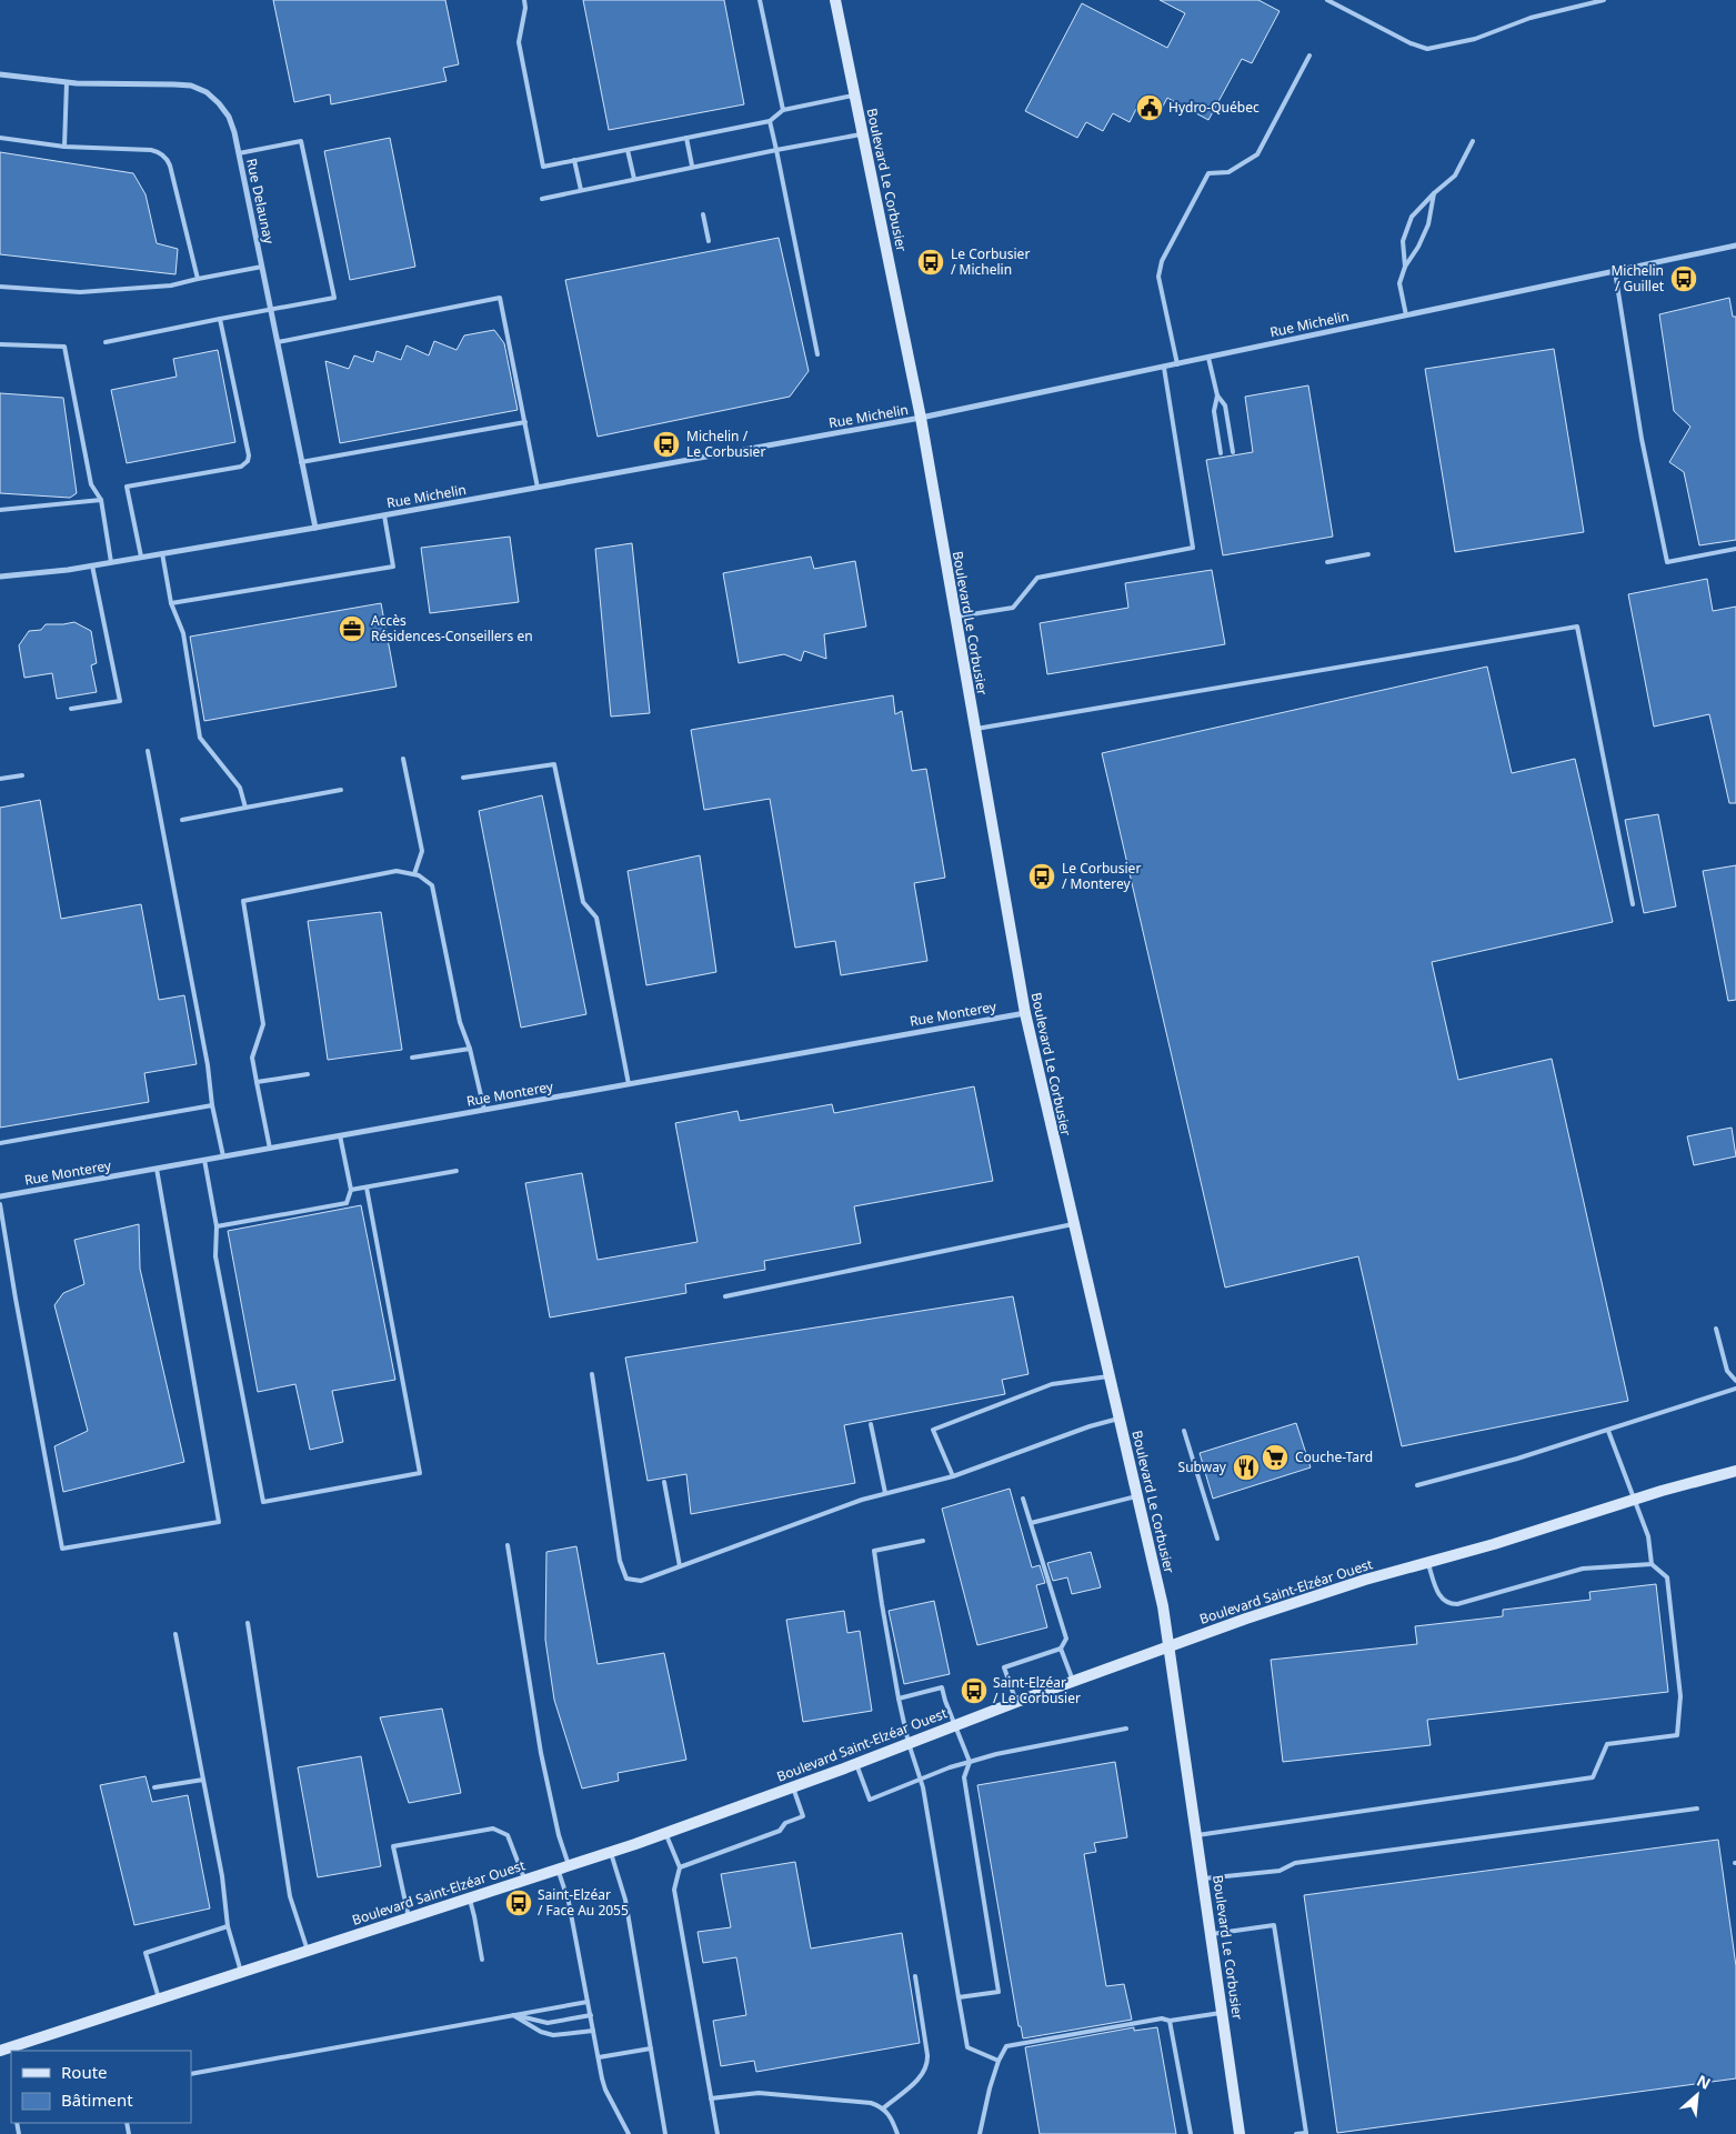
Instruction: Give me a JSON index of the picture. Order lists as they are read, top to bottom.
{
  "streets": {
    "street": [
      "Boulevard Le Corbusier",
      "Rue Delaunay",
      "Rue Michelin",
      "Rue Monterey",
      "Boulevard Saint-Elzéar Ouest"
    ]
  },
  "crossings": [
    ["Boulevard Le Corbusier", "Rue Michelin"],
    ["Boulevard Le Corbusier", "Rue Monterey"],
    ["Boulevard Le Corbusier", "Boulevard Saint-Elzéar Ouest"],
    ["Rue Delaunay", "Rue Michelin"]
  ],
  "places": {
    "public building": ["Hydro-Québec"],
    "bus stop": [
      "Le Corbusier / Michelin",
      "Michelin / Guillet",
      "Michelin / Le Corbusier",
      "Le Corbusier / Monterey",
      "Saint-Elzéar / Le Corbusier",
      "Saint-Elzéar / Face Au 2055"
    ],
    "office": ["Accès Résidences-Conseillers en"],
    "supermarket": ["Couche-Tard"],
    "restaurant": ["Subway"]
  },
  "legend": ["Route", "Bâtiment"],
  "north": "top right"
}
